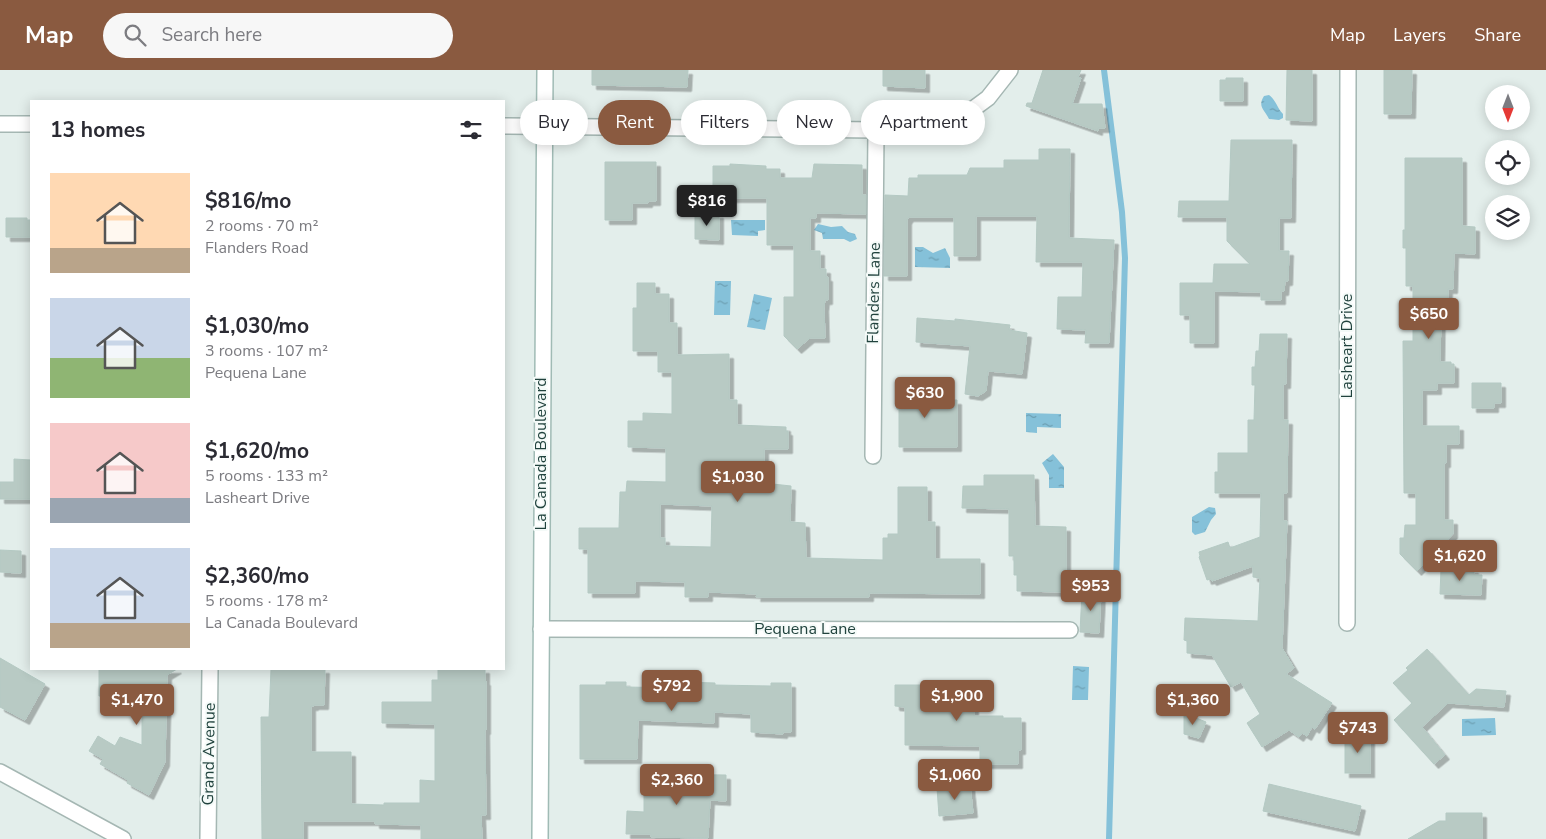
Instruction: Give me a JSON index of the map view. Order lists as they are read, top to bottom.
{
  "streets": {
    "street": [
      "Flanders Lane",
      "Lasheart Drive",
      "La Canada Boulevard",
      "Pequena Lane",
      "Grand Avenue"
    ]
  },
  "crossings": [
    ["La Canada Boulevard", "Pequena Lane"]
  ],
  "north": "bottom",
  "page": {
    "header": "Map",
    "search": "Search here",
    "nav": ["Map", "Layers", "Share"],
    "chip": [
      "Buy",
      "Rent",
      "Filters",
      "New",
      "Apartment"
    ],
    "heading": "13 homes",
    "list": [
      {
        "name": "$816/mo",
        "note": "2 rooms · 70 m² · Flanders Road"
      },
      {
        "name": "$1,030/mo",
        "note": "3 rooms · 107 m² · Pequena Lane"
      },
      {
        "name": "$1,620/mo",
        "note": "5 rooms · 133 m² · Lasheart Drive"
      },
      {
        "name": "$2,360/mo",
        "note": "5 rooms · 178 m² · La Canada Boulevard"
      }
    ],
    "price": [
      "$816",
      "$650",
      "$630",
      "$1,030",
      "$1,620",
      "$953",
      "$792",
      "$1,900",
      "$1,470",
      "$1,360",
      "$743",
      "$1,060",
      "$2,360"
    ]
  }
}
